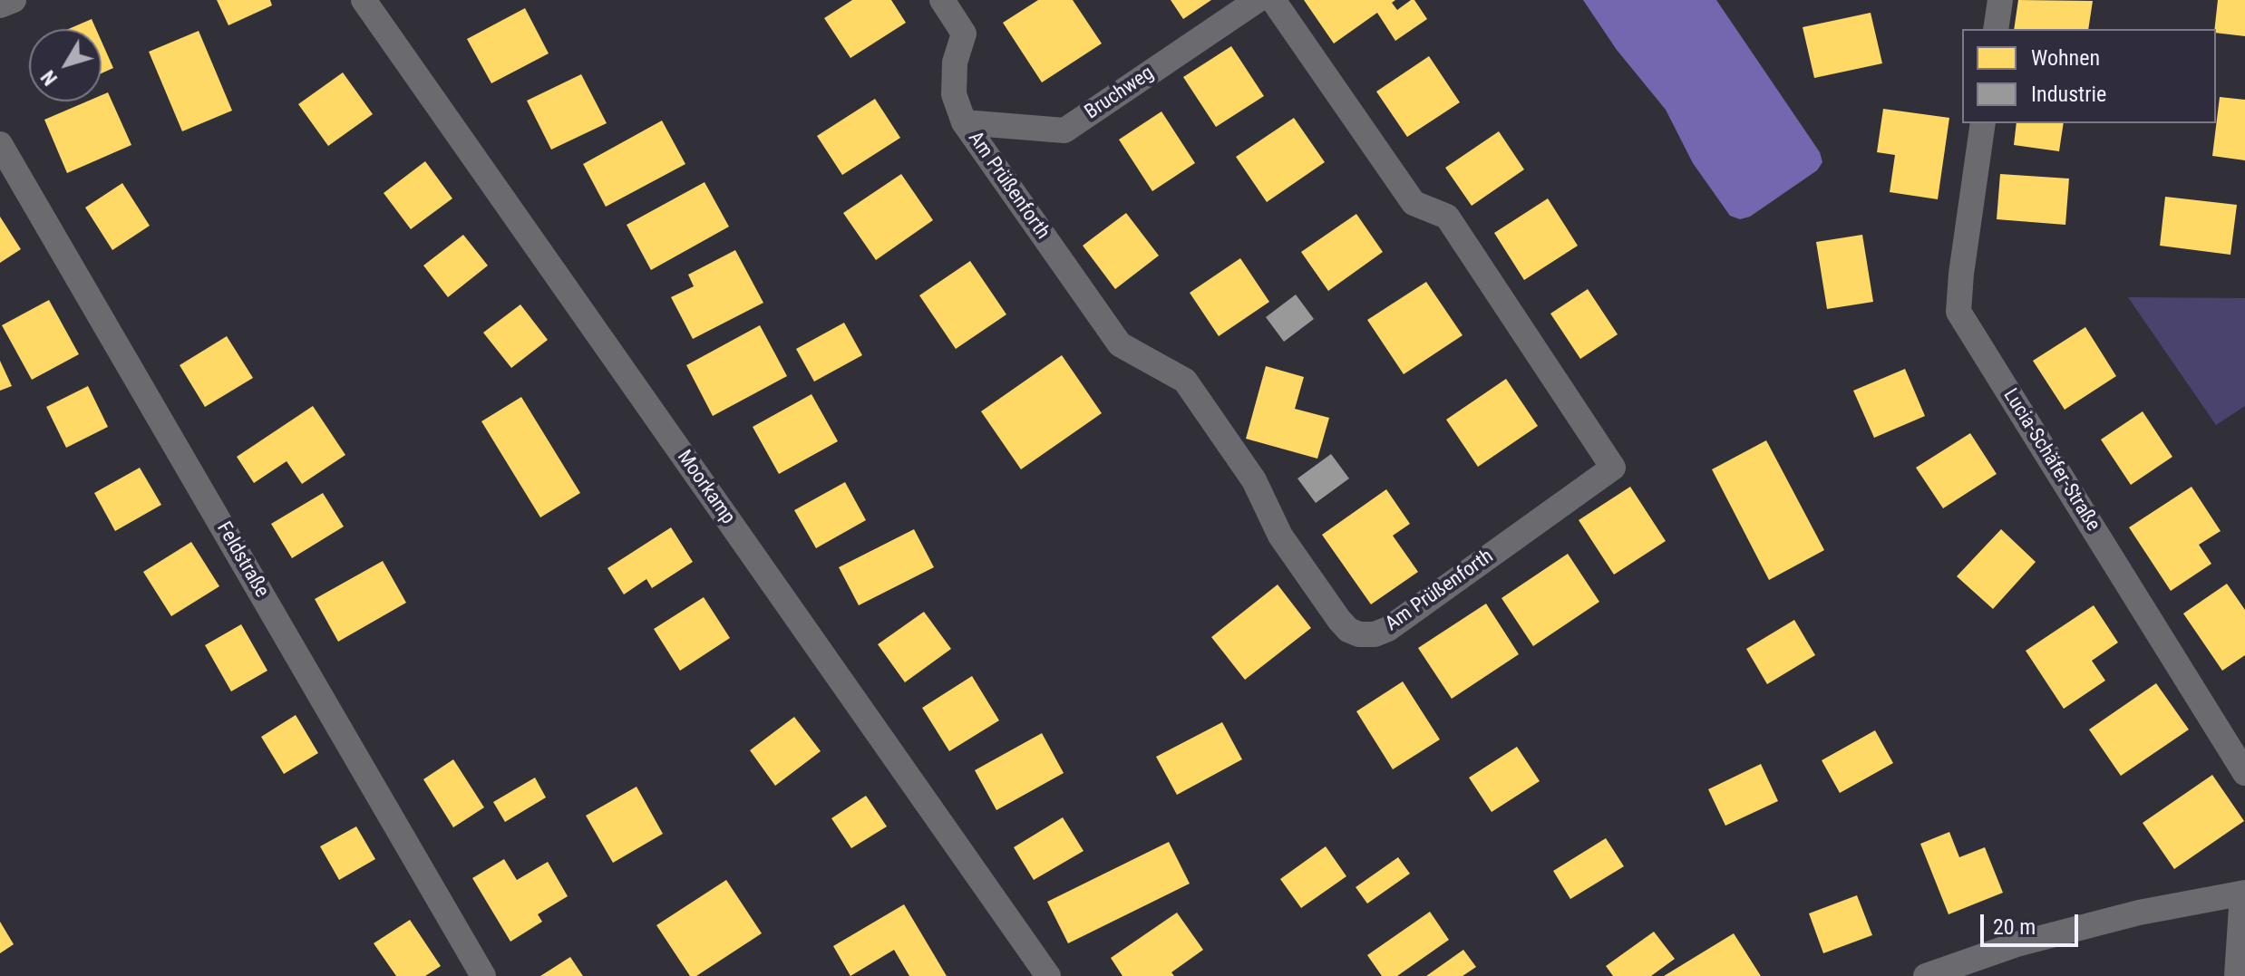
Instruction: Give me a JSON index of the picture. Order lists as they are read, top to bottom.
{
  "streets": {
    "street": [
      "Bruchweg",
      "Am Prüßenforth",
      "Lucia-Schäfer-Straße",
      "Moorkamp",
      "Feldstraße"
    ]
  },
  "crossings": [
    ["Bruchweg", "Am Prüßenforth"]
  ],
  "legend": ["Wohnen", "Industrie"],
  "scale_bar": "20 m",
  "north": "bottom left"
}
